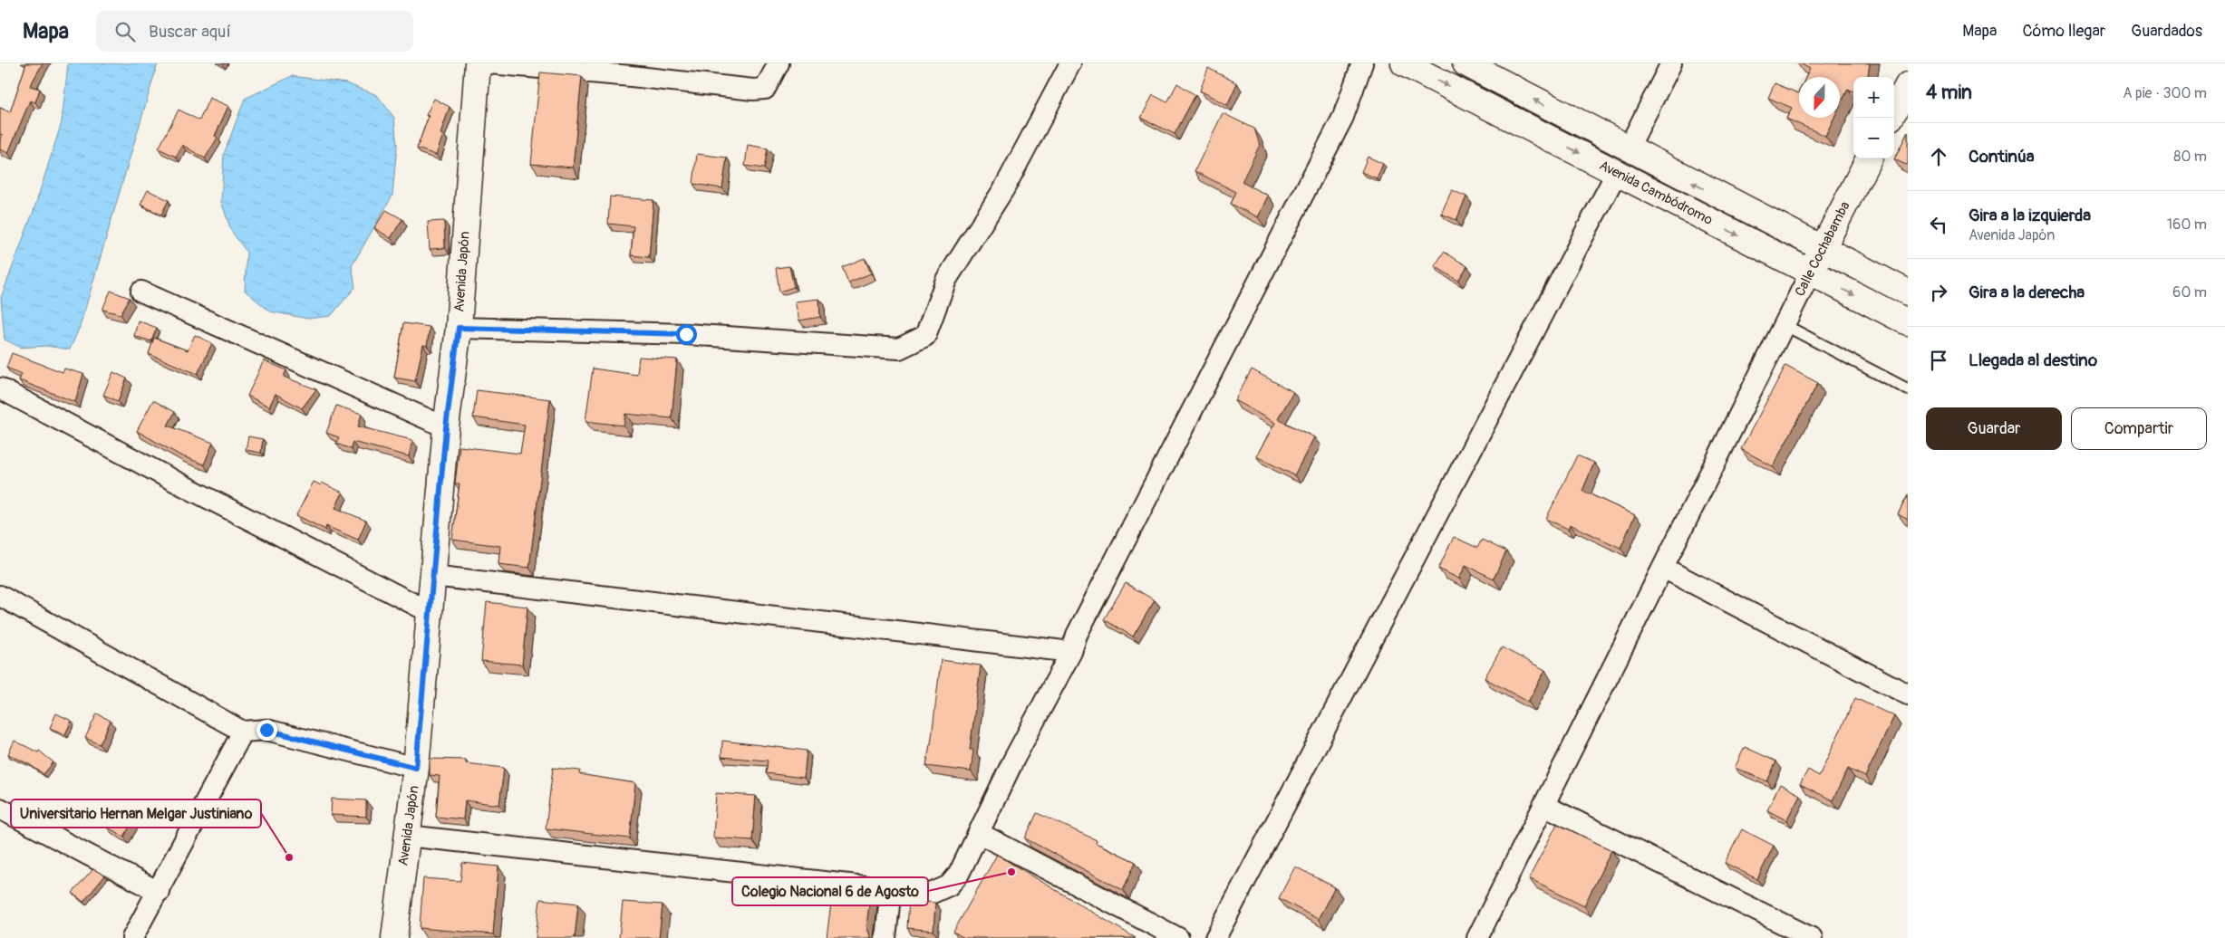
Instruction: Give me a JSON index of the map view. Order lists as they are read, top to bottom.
{
  "streets": {
    "street": ["Avenida Cambódromo", "Calle Cochabamba", "Avenida Japón"]
  },
  "crossings": [
    ["Avenida Cambódromo", "Calle Cochabamba"]
  ],
  "places": ["Universitario Hernan Melgar Justiniano", "Colegio Nacional 6 de Agosto"],
  "north": "bottom",
  "page": {
    "header": "Mapa",
    "search": "Buscar aquí",
    "nav": ["Mapa", "Cómo llegar", "Guardados"],
    "heading": ["4 min", "A pie · 300 m"],
    "map_buttons": ["+", "−"],
    "list": [
      ["Continúa", "80 m"],
      ["Gira a la izquierda", "Avenida Japón", "160 m"],
      ["Gira a la derecha", "60 m"],
      "Llegada al destino"
    ],
    "buttons": ["Guardar", "Compartir"]
  }
}
